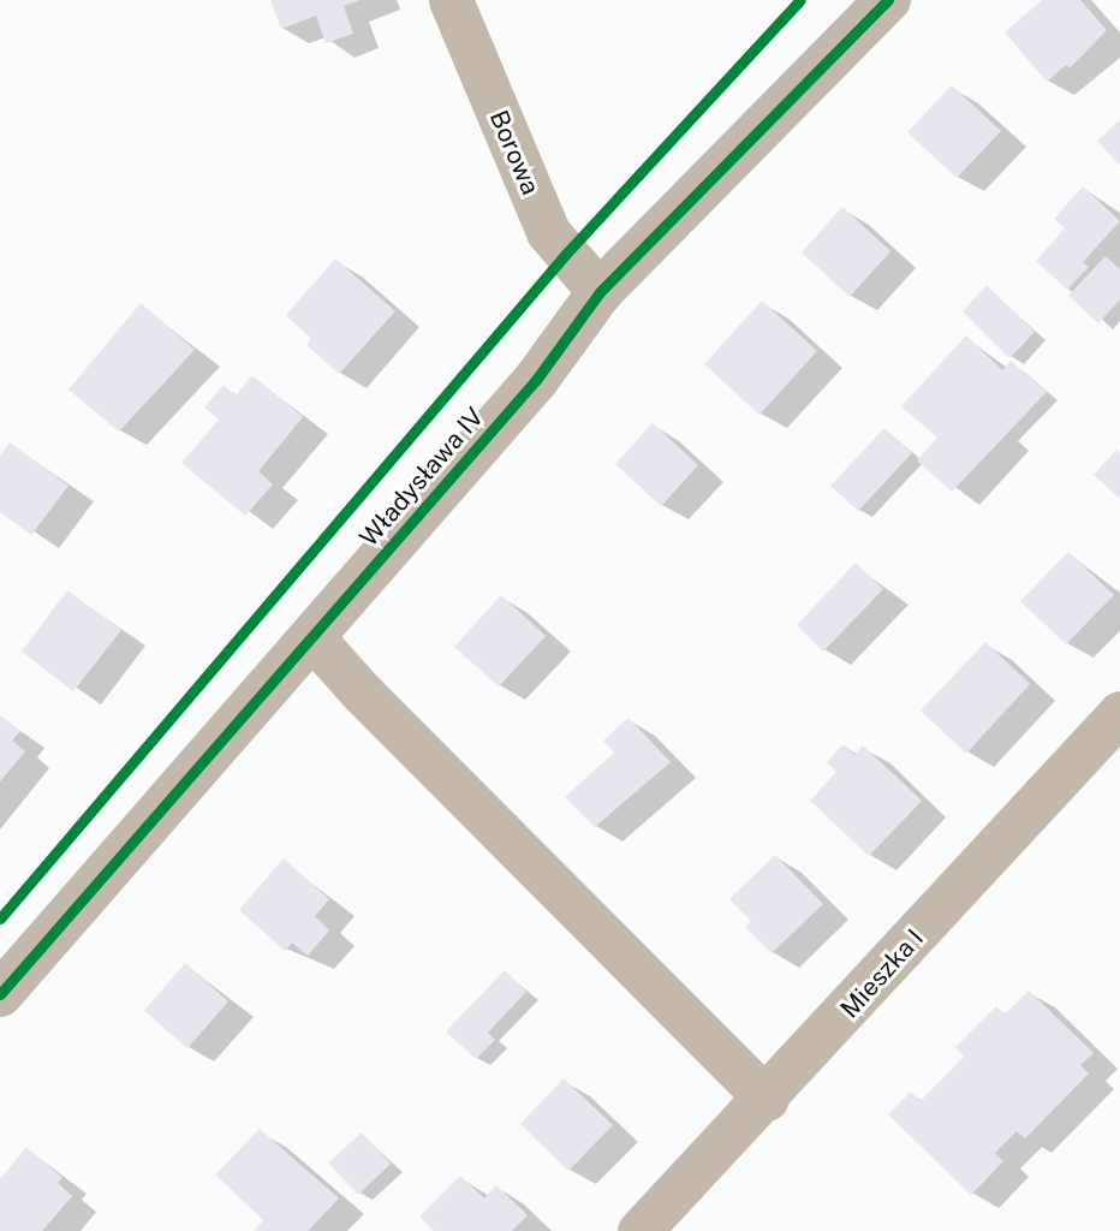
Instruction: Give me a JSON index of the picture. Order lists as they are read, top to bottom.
{
  "streets": {
    "street": ["Borowa", "Władysława IV", "Mieszka I"]
  },
  "crossings": [
    ["Borowa", "Władysława IV"]
  ]
}
